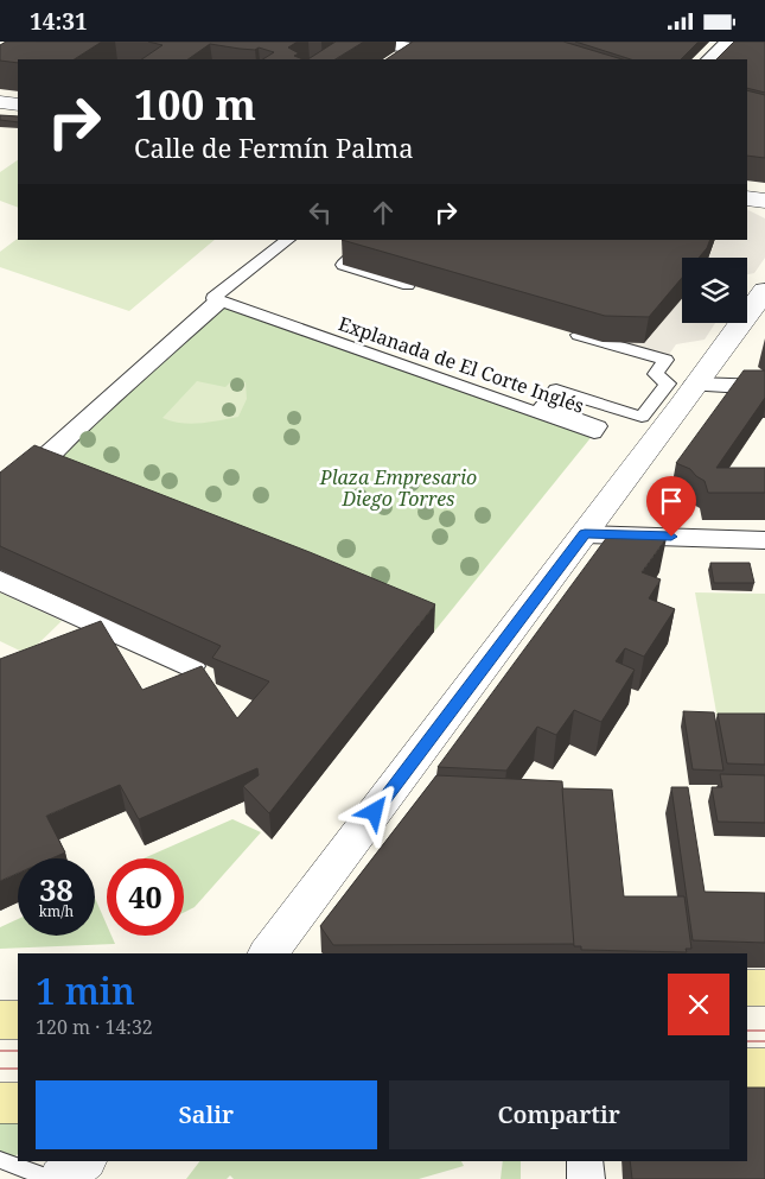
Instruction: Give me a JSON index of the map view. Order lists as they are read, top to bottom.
{
  "streets": {
    "street": ["Explanada de El Corte Inglés"]
  },
  "parks": ["Plaza Empresario Diego Torres"],
  "page": {
    "status": "14:31",
    "turn": ["100 m", "Calle de Fermín Palma"],
    "speed": "38 km/h",
    "limit": "40",
    "heading": ["1 min", "120 m · 14:32"],
    "buttons": ["Salir", "Compartir"]
  }
}
